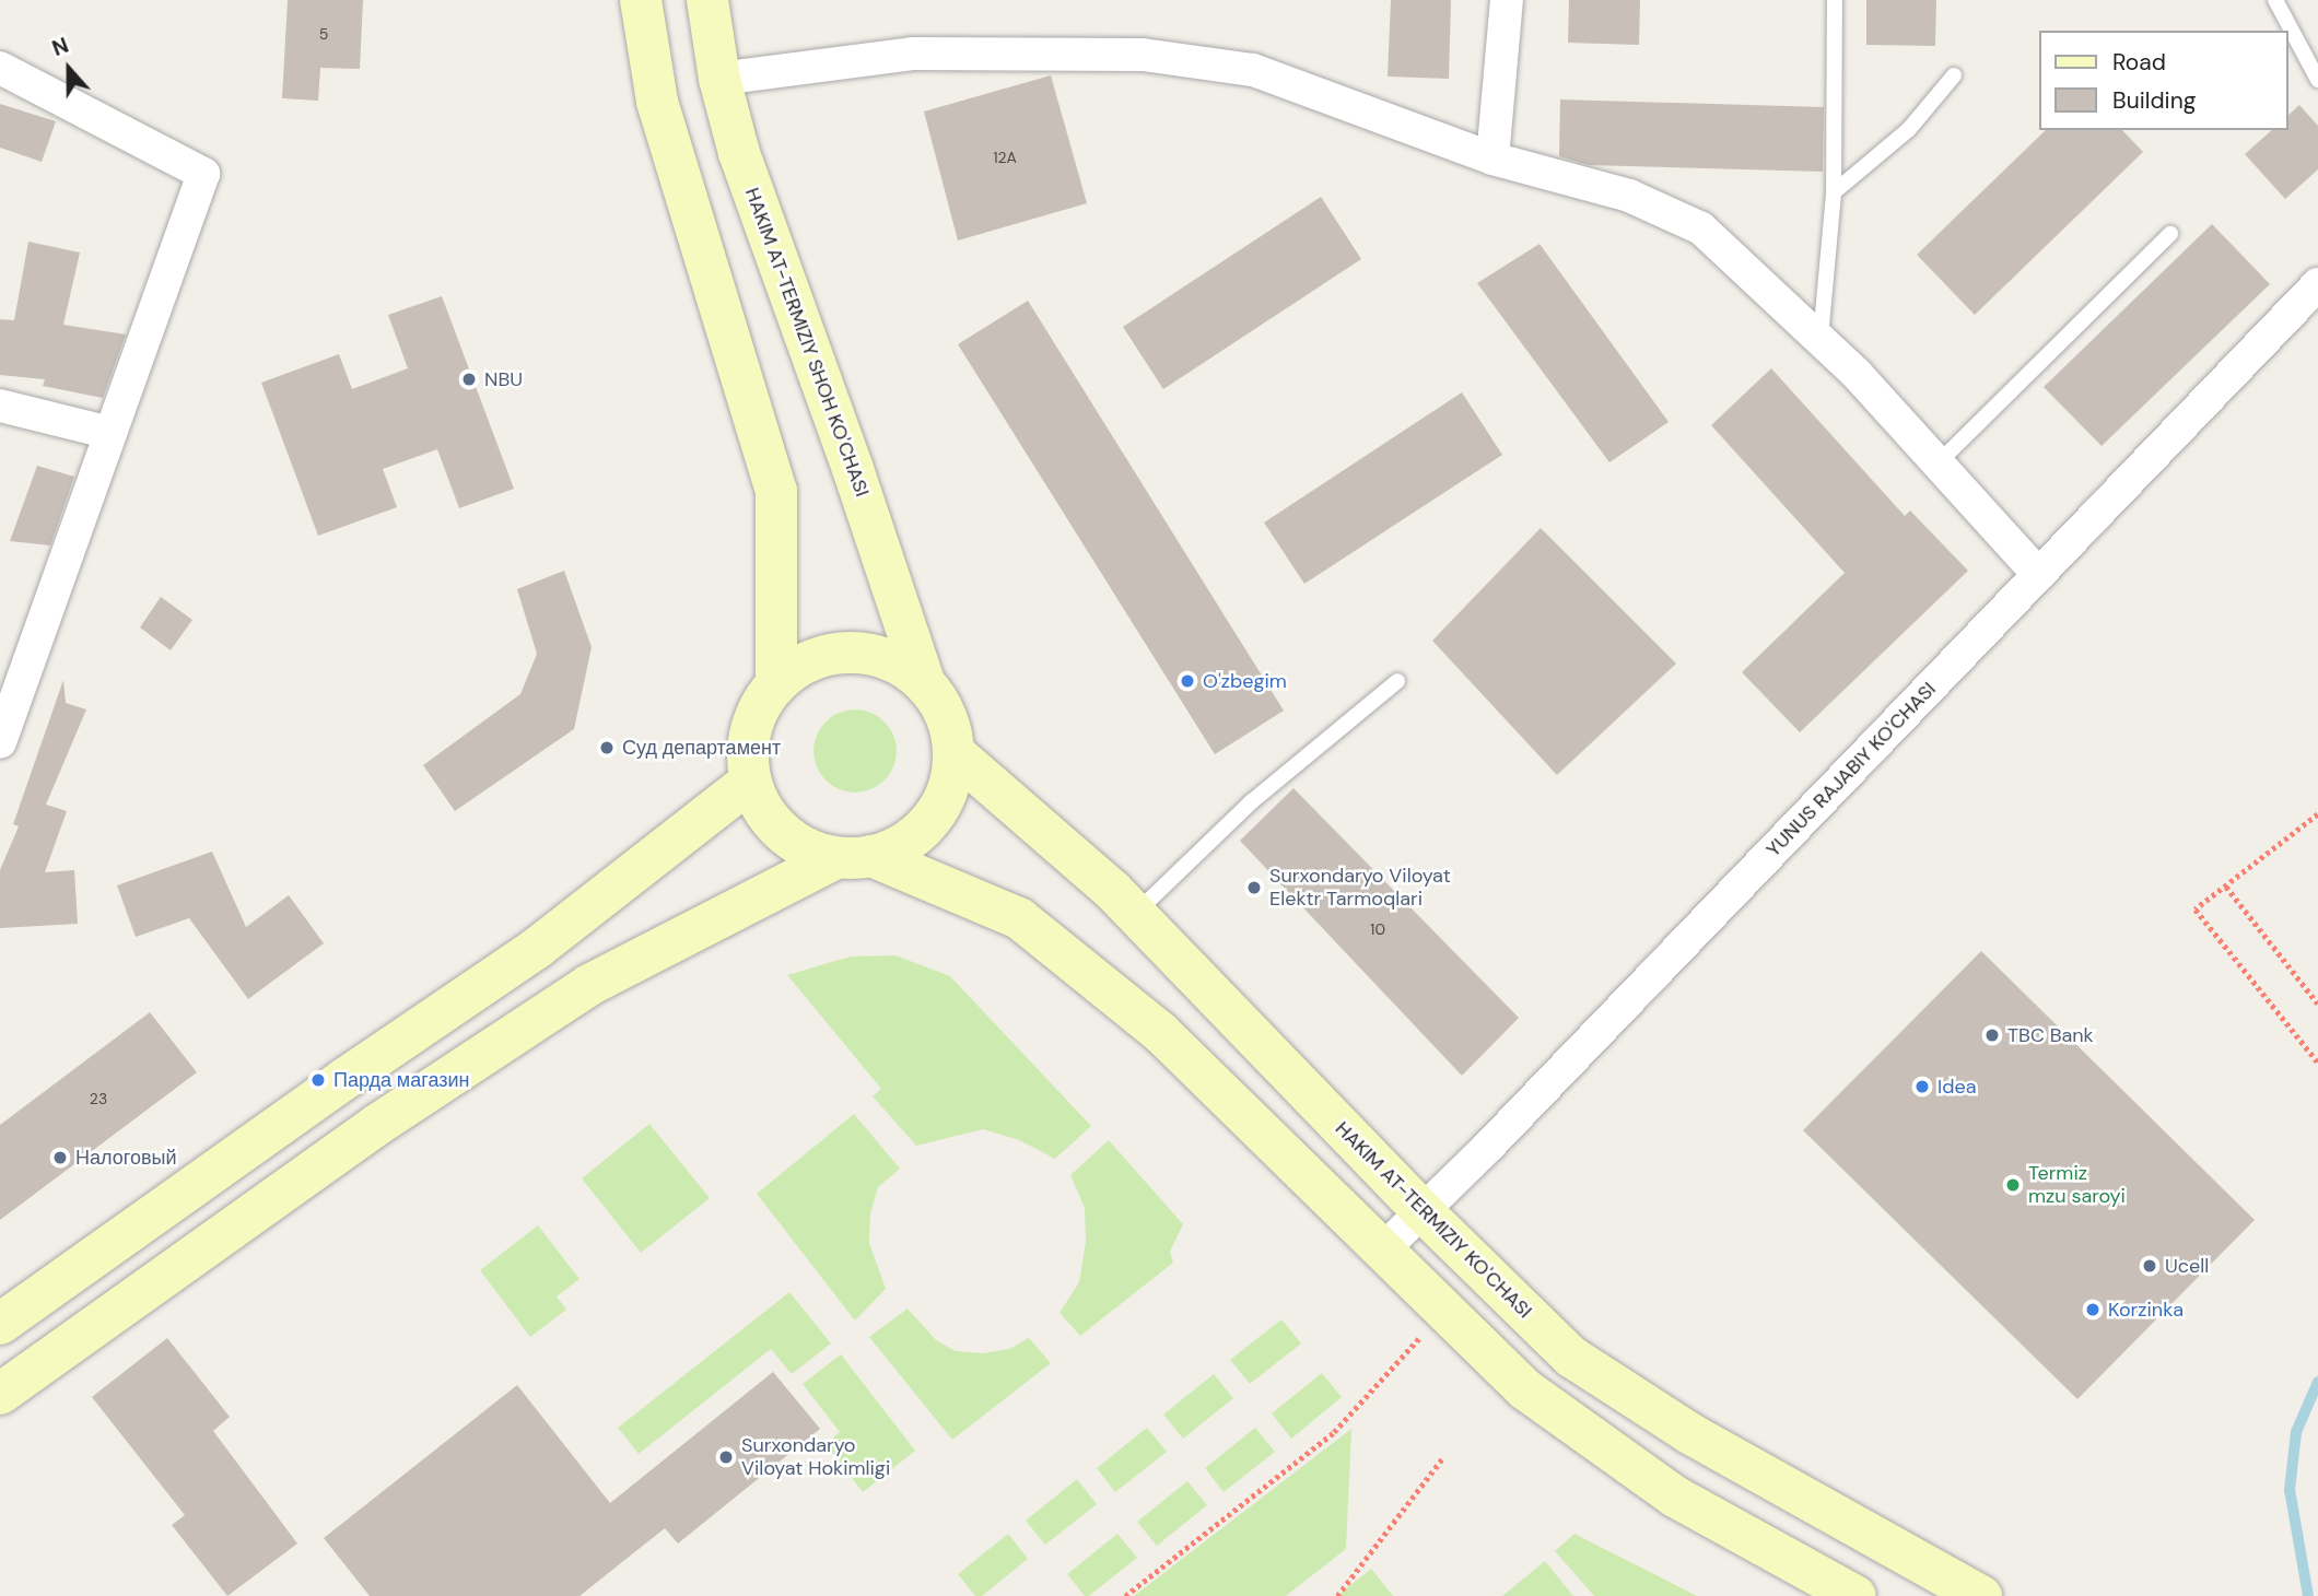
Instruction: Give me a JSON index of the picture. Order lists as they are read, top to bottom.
{
  "streets": {
    "main road": ["HAKIM AT-TERMIZIY SHOH KO'CHASI", "HAKIM AT-TERMIZIY KO'CHASI"],
    "street": ["YUNUS RAJABIY KO'CHASI"]
  },
  "crossings": [
    ["HAKIM AT-TERMIZIY SHOH KO'CHASI", "HAKIM AT-TERMIZIY KO'CHASI"],
    ["YUNUS RAJABIY KO'CHASI", "HAKIM AT-TERMIZIY KO'CHASI"]
  ],
  "places": [
    "NBU",
    "O'zbegim",
    "Суд департамент",
    "Surxondaryo Viloyat Elektr Tarmoqlari",
    "TBC Bank",
    "Парда магазин",
    "Idea",
    "Налоговый",
    "Termiz mzu saroyi",
    "Ucell",
    "Korzinka",
    "Surxondaryo Viloyat Hokimligi"
  ],
  "house_numbers": [
    "5",
    "12A",
    "10",
    "23"
  ],
  "legend": ["Road", "Building"],
  "north": "top"
}
